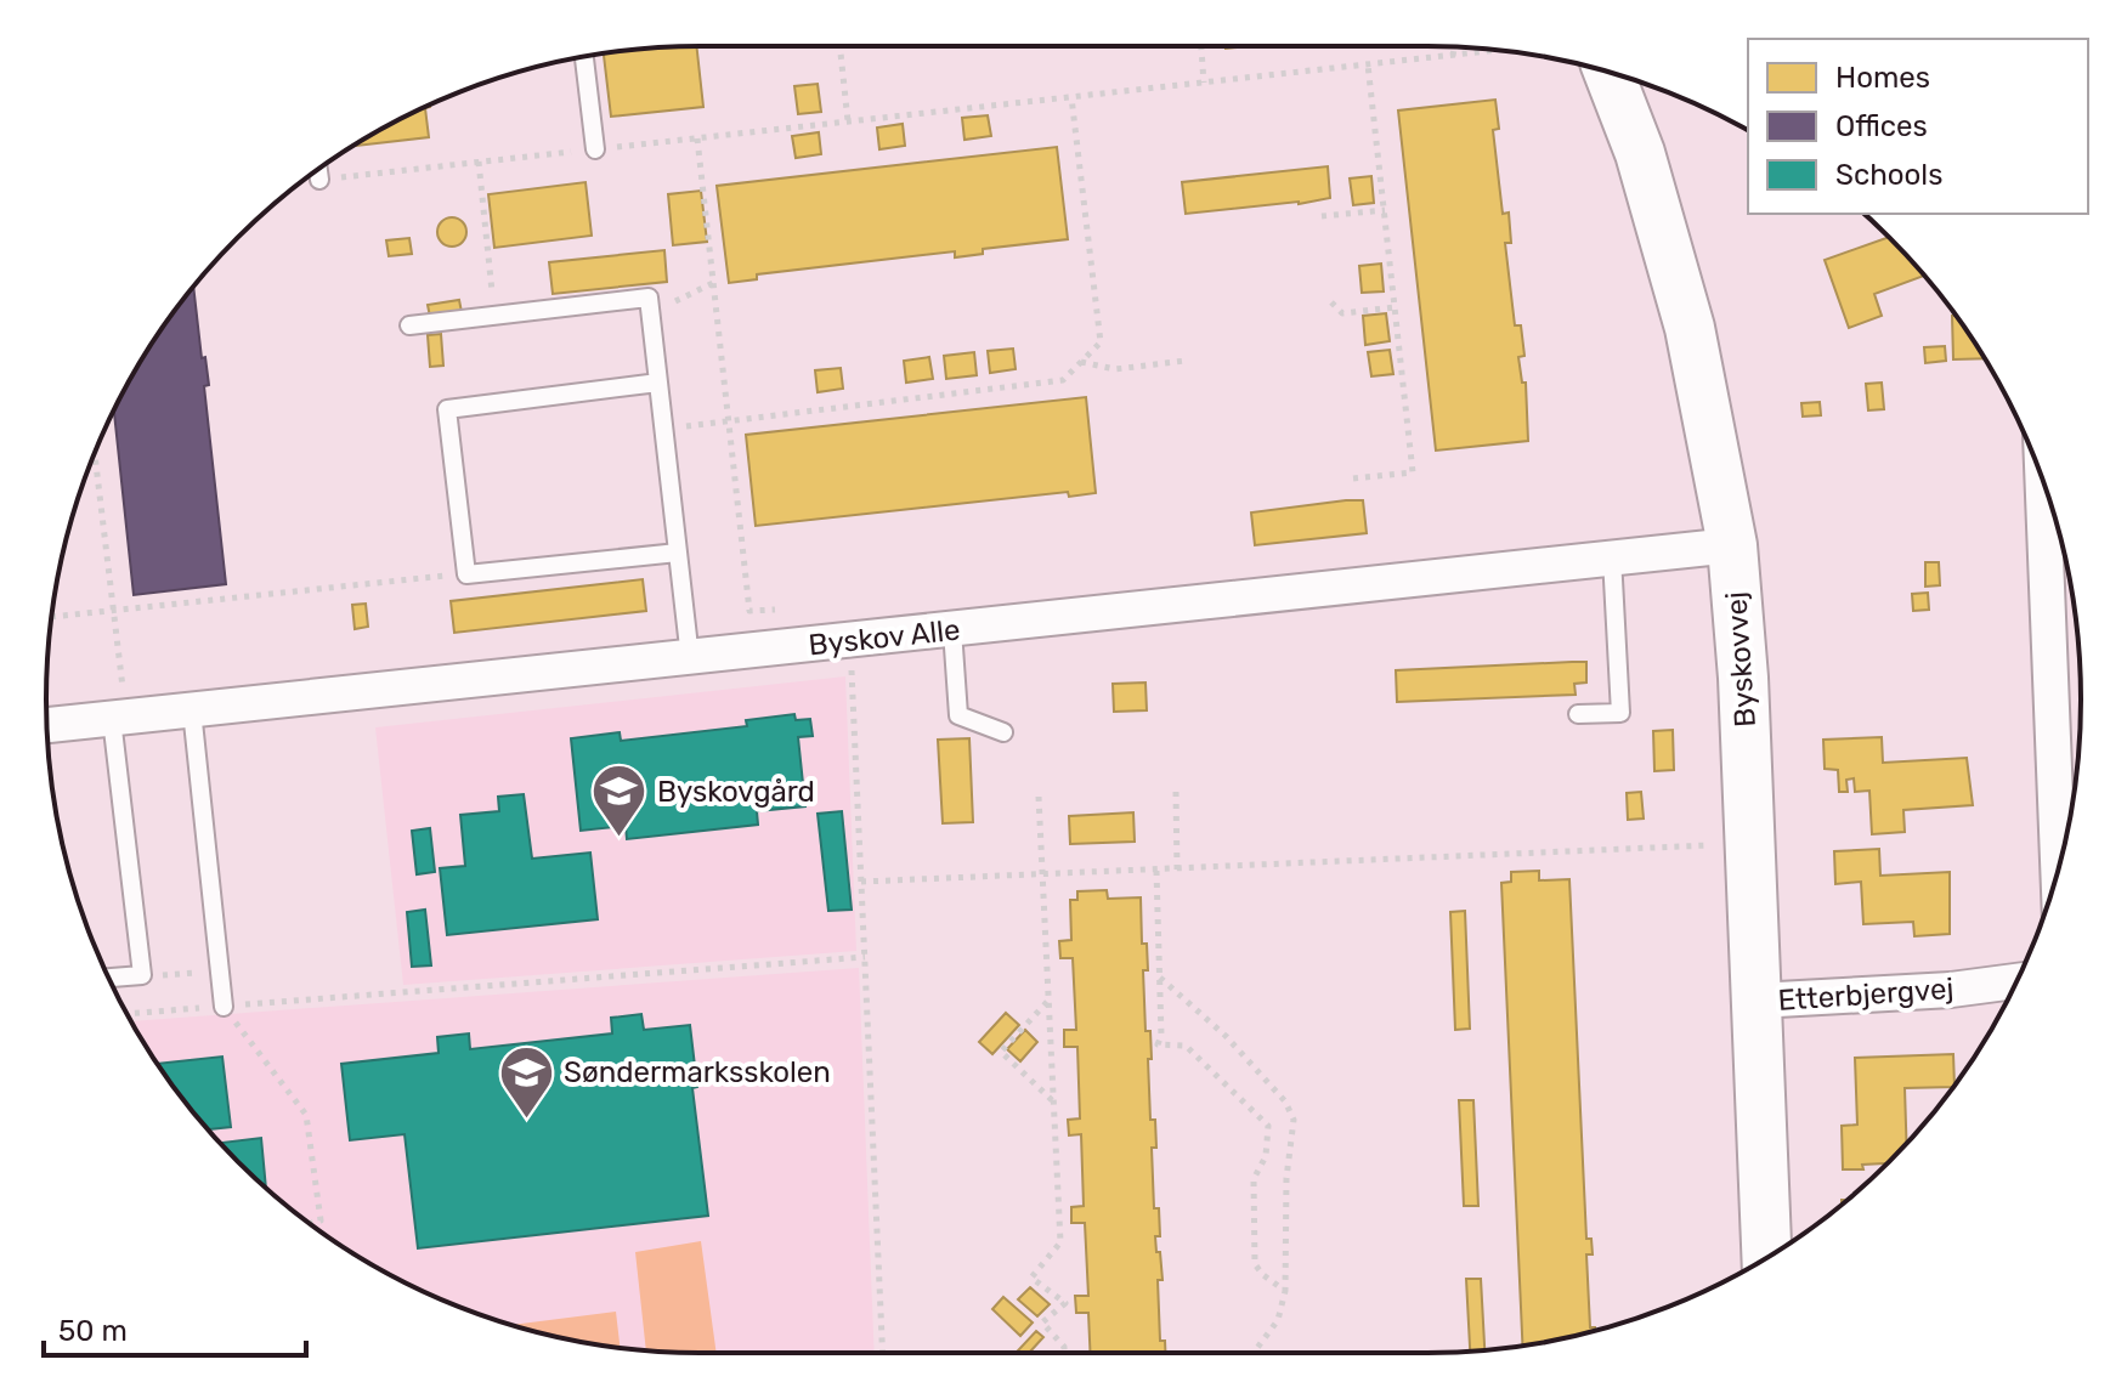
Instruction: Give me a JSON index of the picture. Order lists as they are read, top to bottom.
{
  "streets": {
    "main road": ["Byskovvej"],
    "street": ["Byskov Alle", "Etterbjergvej"]
  },
  "crossings": [
    ["Byskov Alle", "Byskovvej"],
    ["Byskovvej", "Etterbjergvej"]
  ],
  "places": {
    "school or university": ["Byskovgård", "Søndermarksskolen"]
  },
  "legend": ["Homes", "Offices", "Schools"],
  "scale_bar": "50 m"
}
